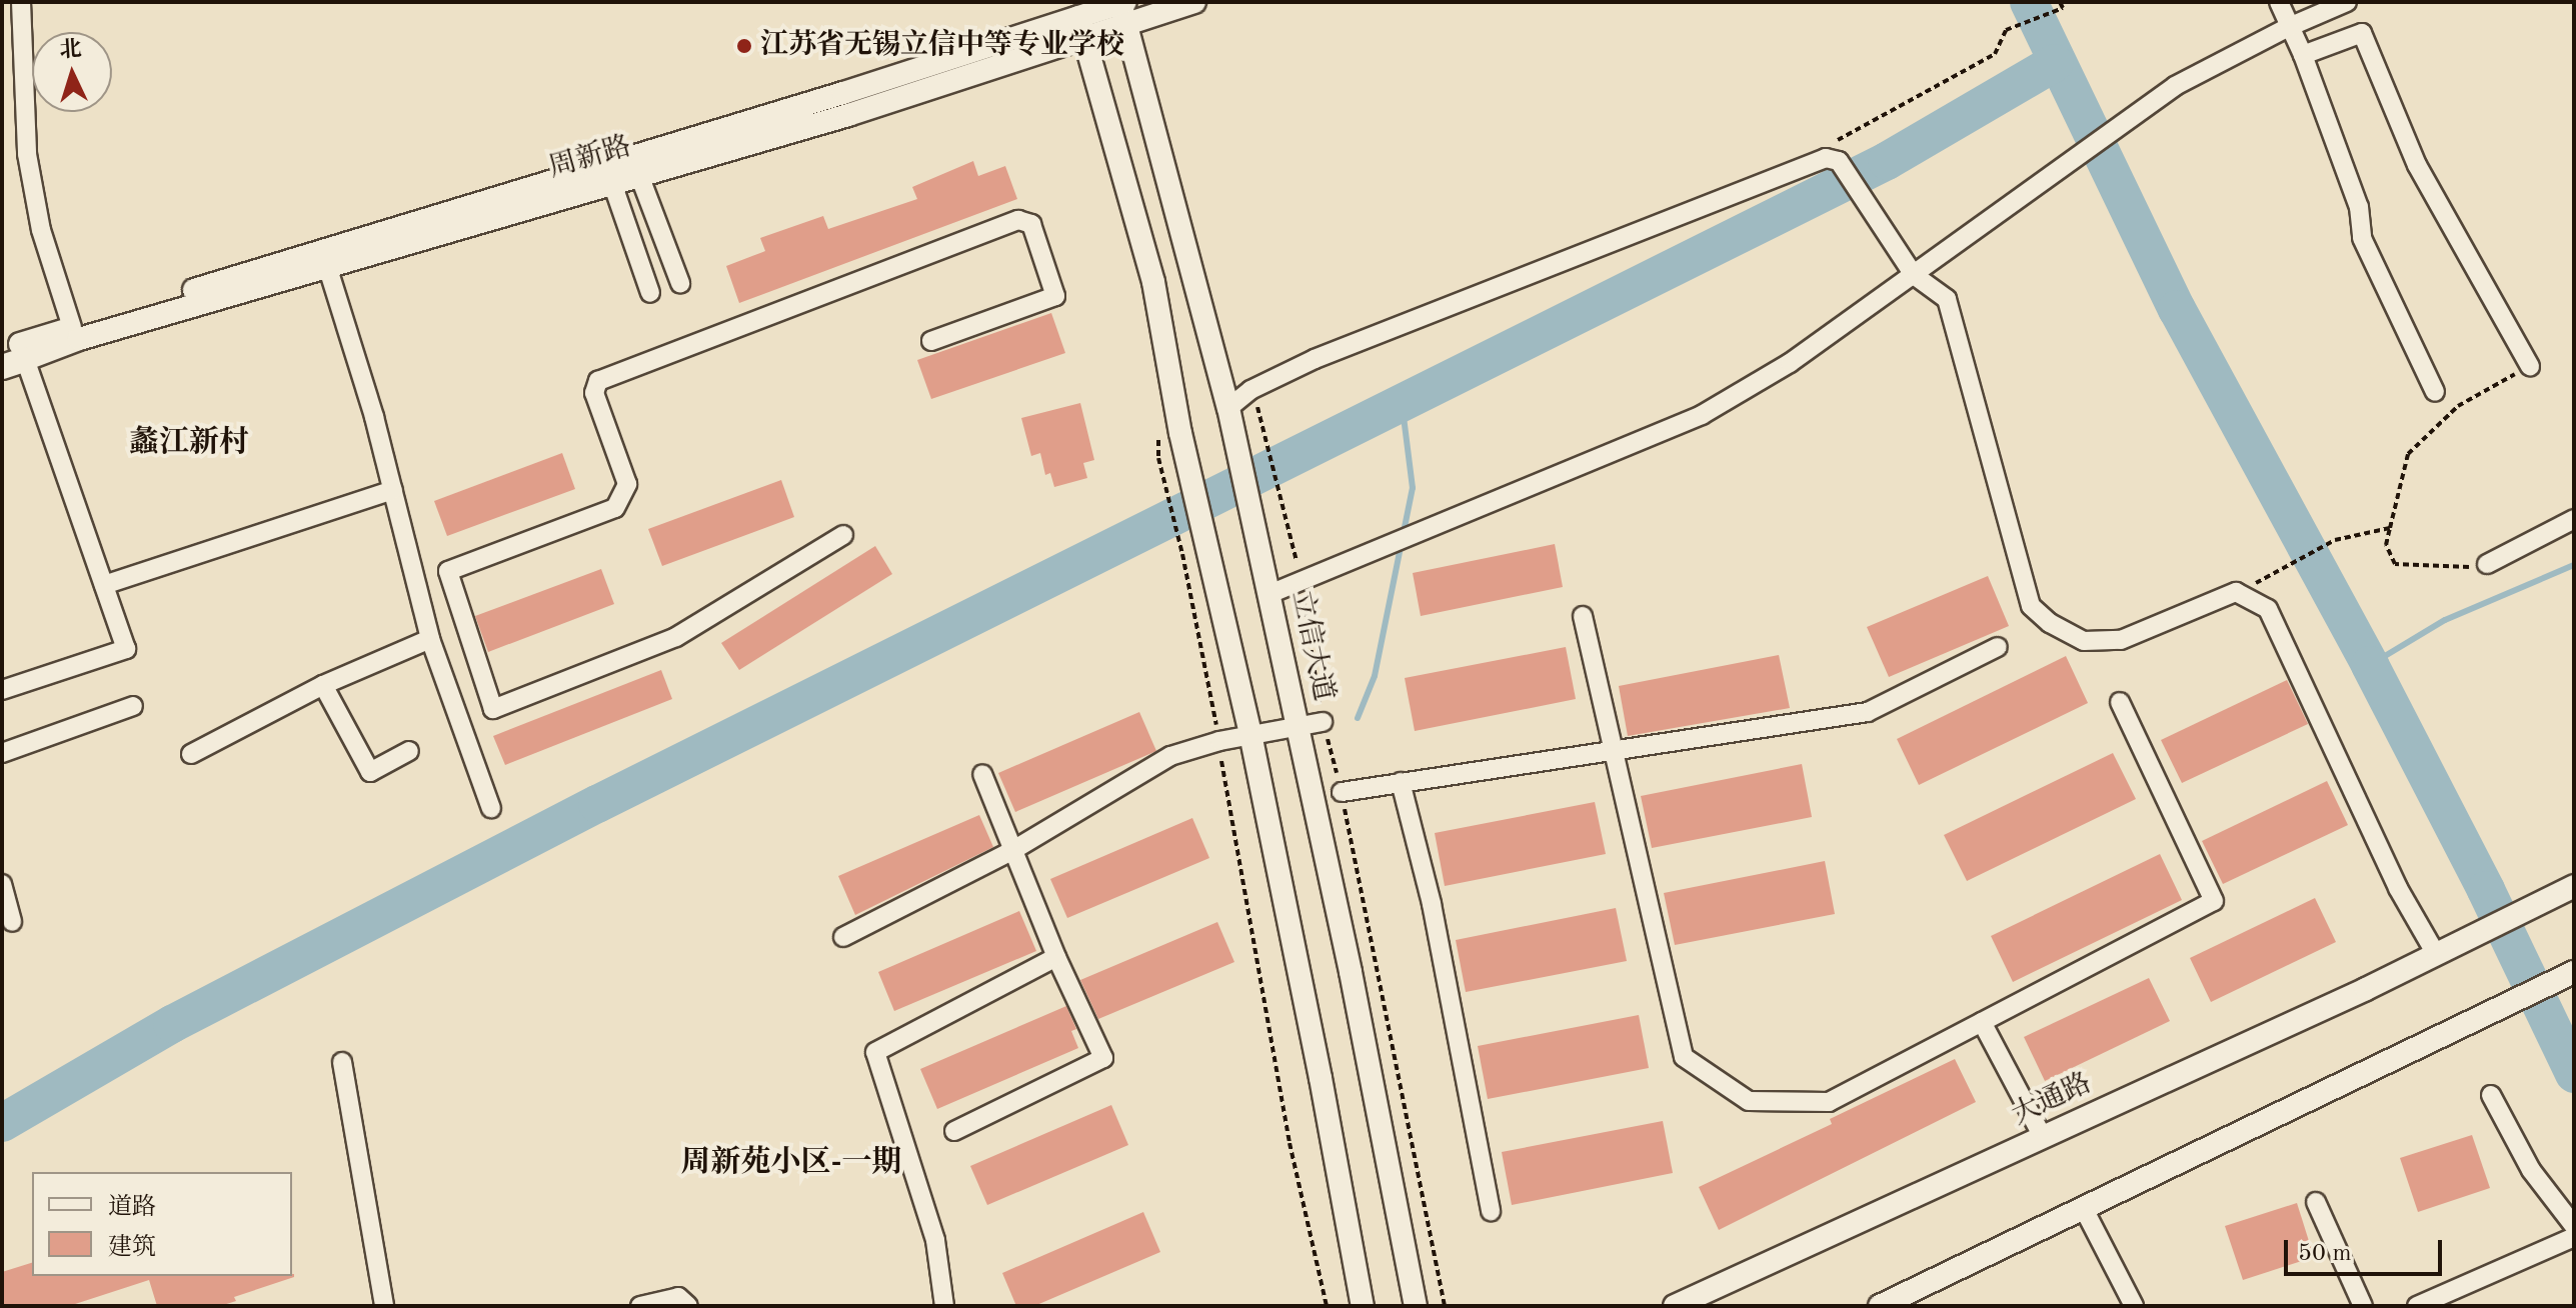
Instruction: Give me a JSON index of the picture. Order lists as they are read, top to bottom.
{
  "streets": {
    "street": ["周新路", "立信大道", "大通路"]
  },
  "crossings": [
    ["周新路", "立信大道"]
  ],
  "districts": ["蠡江新村", "周新苑小区-一期"],
  "places": ["江苏省无锡立信中等专业学校"],
  "legend": ["道路", "建筑"],
  "scale_bar": "50 m",
  "north": "top"
}
